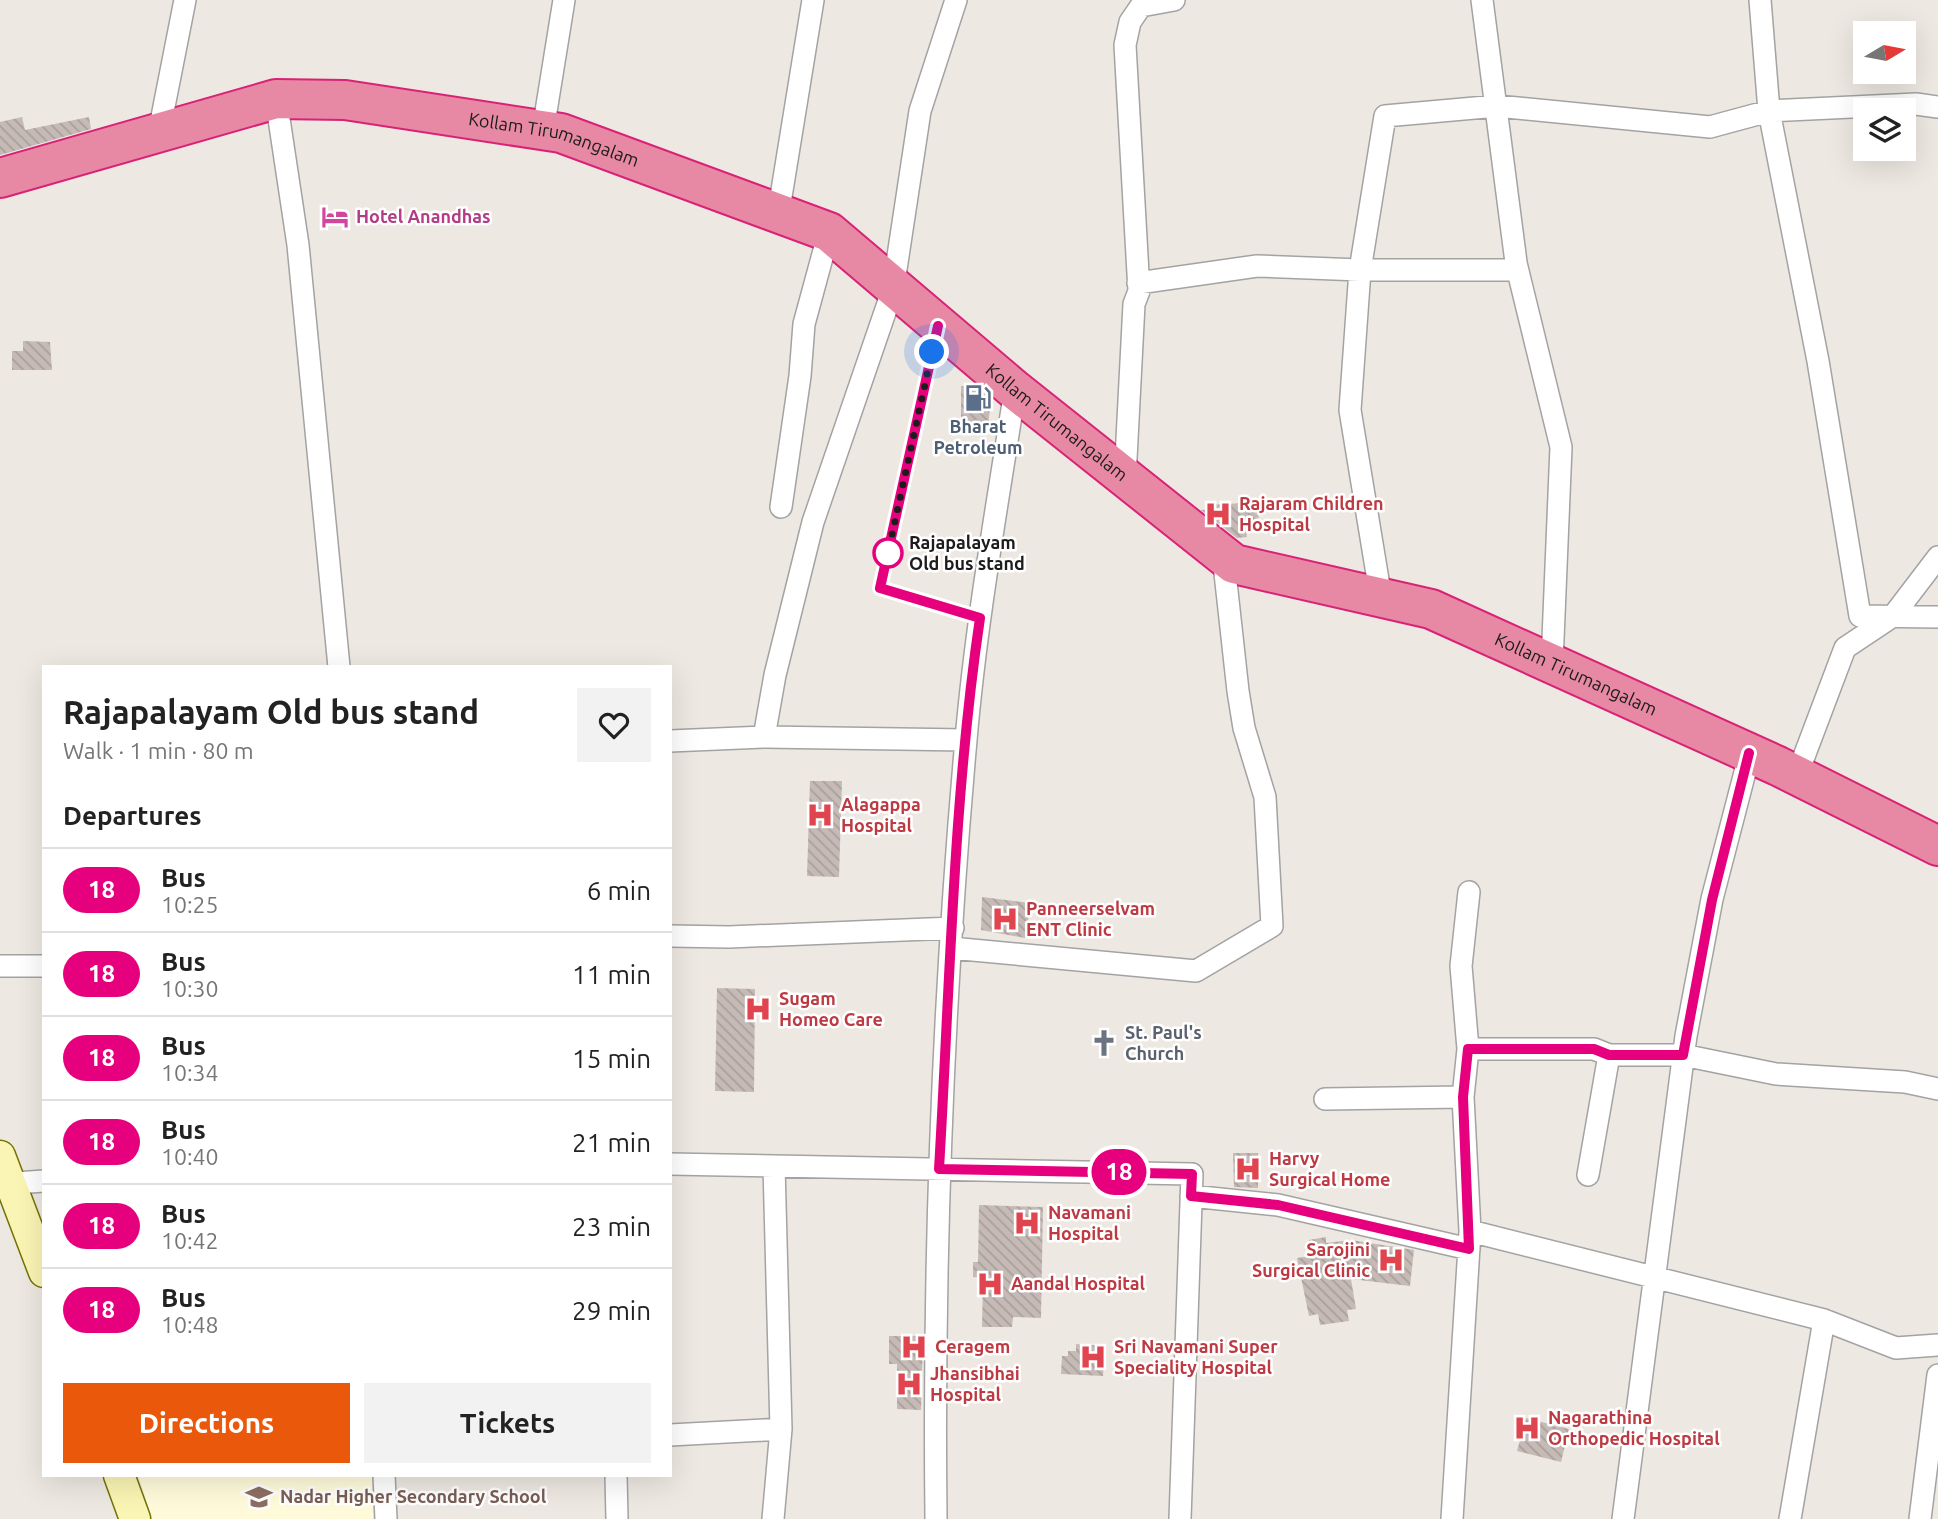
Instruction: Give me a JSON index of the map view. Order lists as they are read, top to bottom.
{
  "streets": {
    "highway": ["Kollam Tirumangalam"]
  },
  "places": {
    "hotel": ["Hotel Anandhas"],
    "fuel station": ["Bharat Petroleum"],
    "hospital": [
      "Rajaram Children Hospital",
      "Alagappa Hospital",
      "Panneerselvam ENT Clinic",
      "Sugam Homeo Care",
      "Harvy Surgical Home",
      "Navamani Hospital",
      "Sarojini Surgical Clinic",
      "Aandal Hospital",
      "Ceragem",
      "Sri Navamani Super Speciality Hospital",
      "Jhansibhai Hospital",
      "Nagarathina Orthopedic Hospital"
    ],
    "other": ["Rajapalayam Old bus stand"],
    "church": ["St. Paul's Church"],
    "school or university": ["Nadar Higher Secondary School"]
  },
  "lines": ["bus line 18"],
  "north": "right",
  "page": {
    "on_map": "18",
    "heading": [
      ["Rajapalayam Old bus stand", "Walk · 1 min · 80 m"],
      "Departures"
    ],
    "list": [
      {
        "mark": "18",
        "name": "Bus",
        "note": "10:25",
        "value": "6 min"
      },
      {
        "mark": "18",
        "name": "Bus",
        "note": "10:30",
        "value": "11 min"
      },
      {
        "mark": "18",
        "name": "Bus",
        "note": "10:34",
        "value": "15 min"
      },
      {
        "mark": "18",
        "name": "Bus",
        "note": "10:40",
        "value": "21 min"
      },
      {
        "mark": "18",
        "name": "Bus",
        "note": "10:42",
        "value": "23 min"
      },
      {
        "mark": "18",
        "name": "Bus",
        "note": "10:48",
        "value": "29 min"
      }
    ],
    "buttons": ["Directions", "Tickets"]
  }
}
